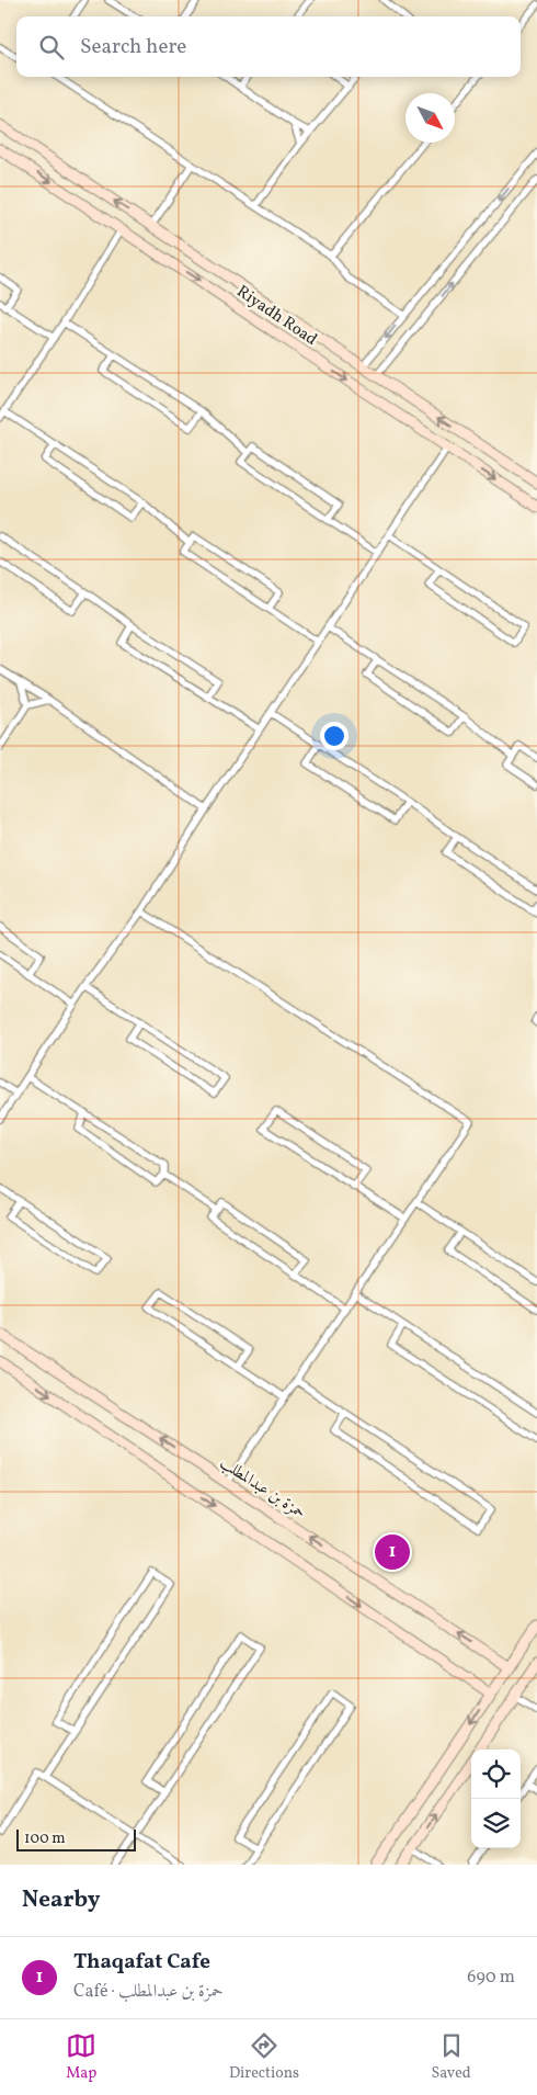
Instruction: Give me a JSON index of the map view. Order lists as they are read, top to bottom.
{
  "streets": {
    "street": ["Riyadh Road", "حمزة بن عبدالمطلب"]
  },
  "scale_bar": "100 m",
  "north": "bottom right",
  "page": {
    "search": "Search here",
    "pins": "1",
    "scale": "100 m",
    "heading": "Nearby",
    "list": [
      {
        "mark": "1",
        "name": "Thaqafat Cafe",
        "note": "Café · حمزة بن عبدالمطلب",
        "value": "690 m"
      }
    ],
    "nav": ["Map", "Directions", "Saved"]
  }
}
